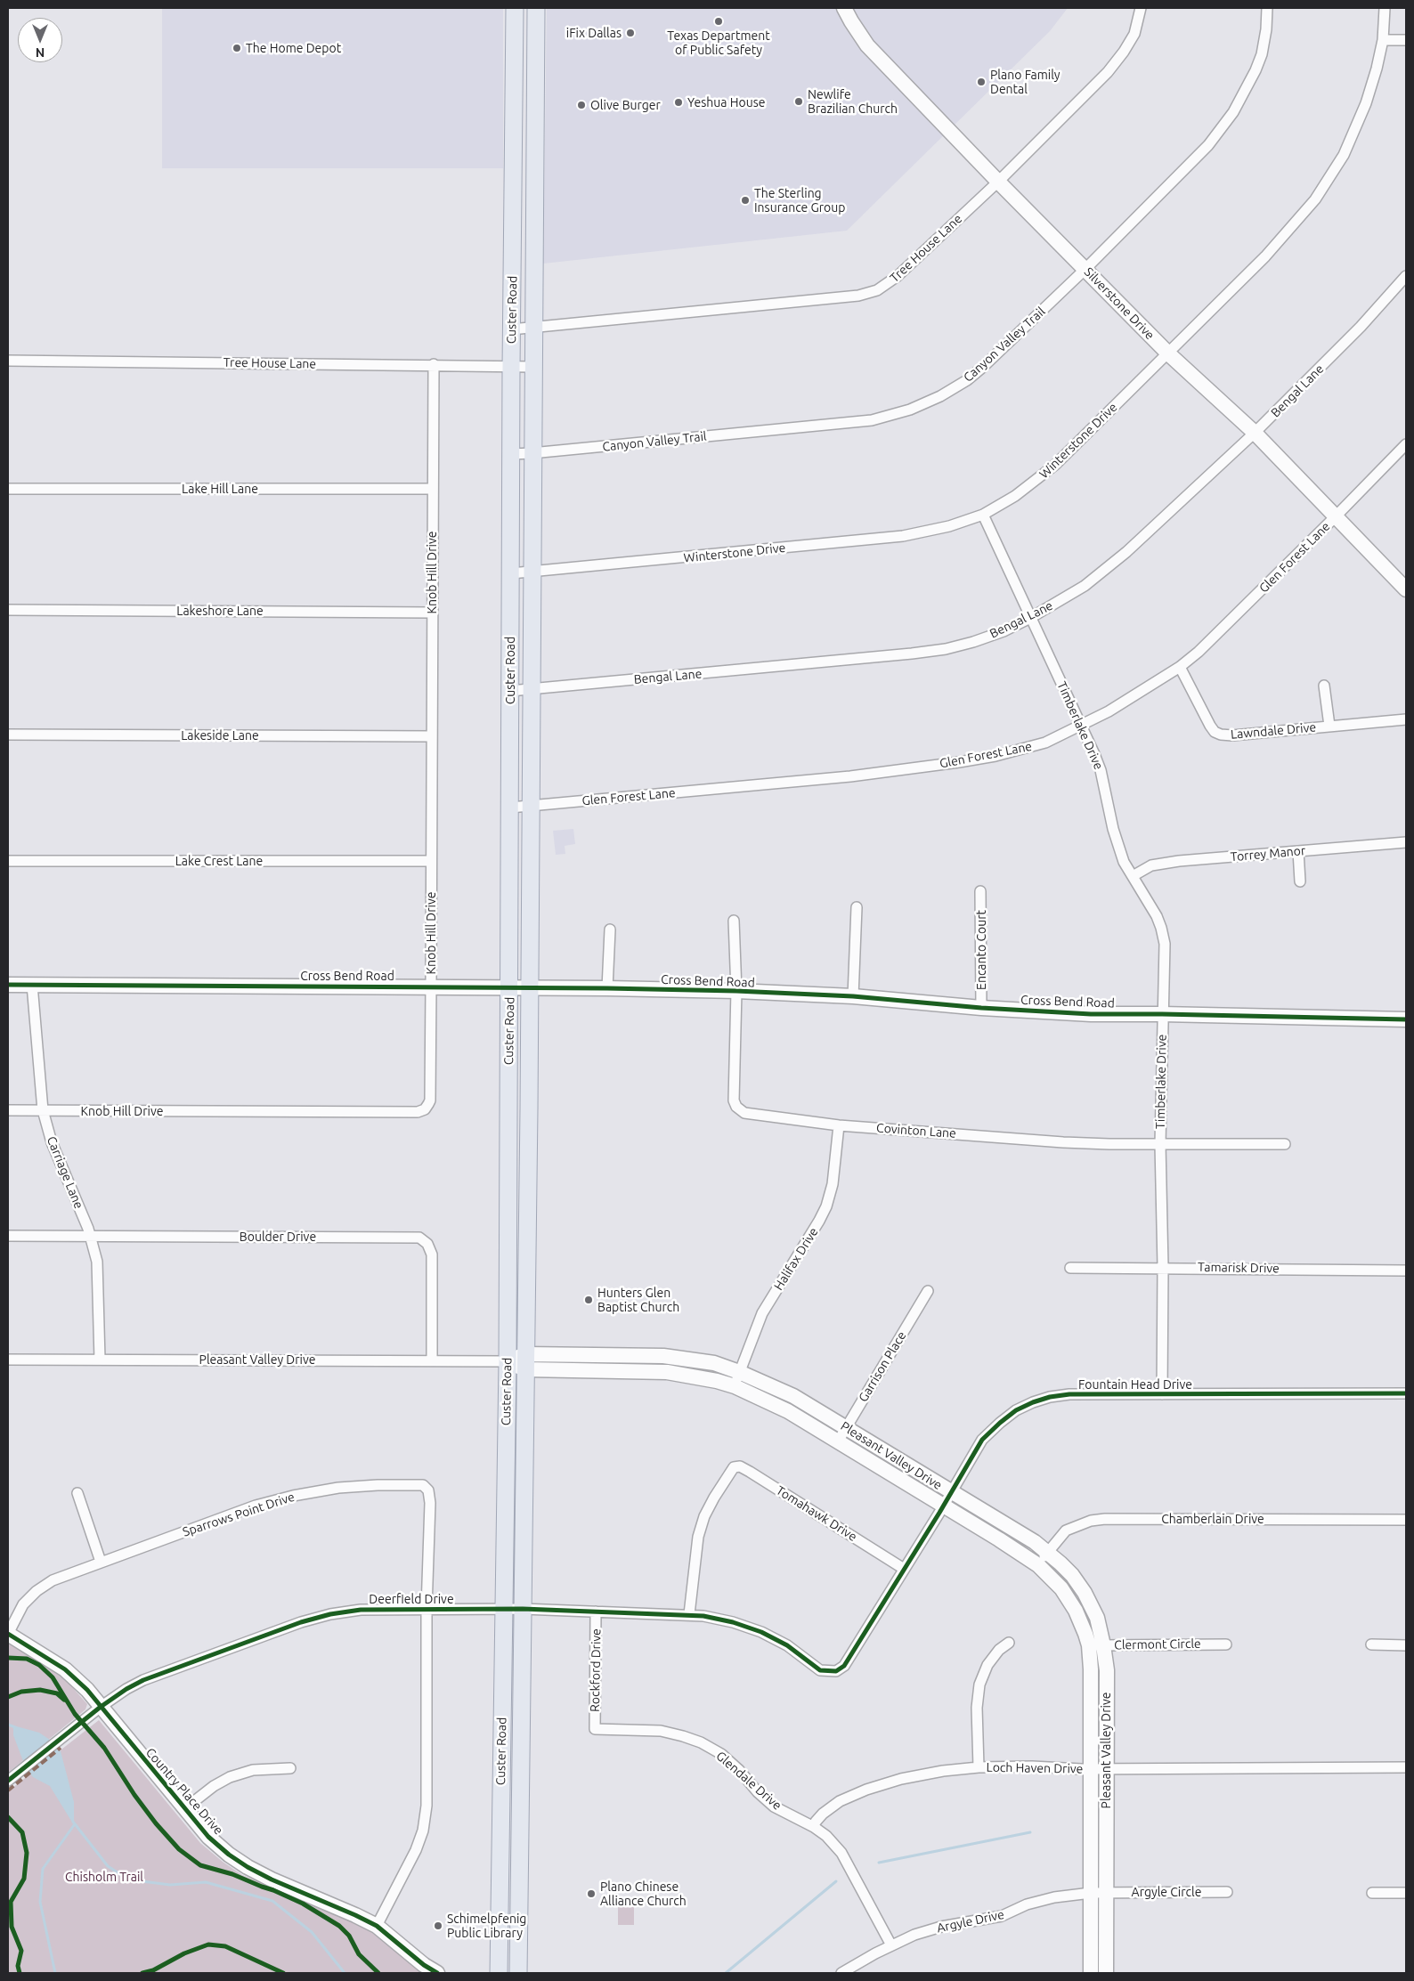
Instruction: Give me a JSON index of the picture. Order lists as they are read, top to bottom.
{
  "streets": {
    "main road": ["Custer Road"],
    "street": [
      "Tree House Lane",
      "Silverstone Drive",
      "Canyon Valley Trail",
      "Bengal Lane",
      "Winterstone Drive",
      "Lake Hill Lane",
      "Glen Forest Lane",
      "Knob Hill Drive",
      "Lakeshore Lane",
      "Timberlake Drive",
      "Lawndale Drive",
      "Lakeside Lane",
      "Torrey Manor",
      "Lake Crest Lane",
      "Encanto Court",
      "Cross Bend Road",
      "Covinton Lane",
      "Carriage Lane",
      "Boulder Drive",
      "Halifax Drive",
      "Tamarisk Drive",
      "Pleasant Valley Drive",
      "Garrison Place",
      "Fountain Head Drive",
      "Tomahawk Drive",
      "Sparrows Point Drive",
      "Chamberlain Drive",
      "Deerfield Drive",
      "Clermont Circle",
      "Rockford Drive",
      "Loch Haven Drive",
      "Glendale Drive",
      "Country Place Drive",
      "Argyle Circle",
      "Argyle Drive"
    ]
  },
  "crossings": [
    ["Tree House Lane", "Silverstone Drive"],
    ["Tree House Lane", "Custer Road"],
    ["Tree House Lane", "Knob Hill Drive"],
    ["Silverstone Drive", "Canyon Valley Trail"],
    ["Silverstone Drive", "Bengal Lane"],
    ["Silverstone Drive", "Winterstone Drive"],
    ["Silverstone Drive", "Glen Forest Lane"],
    ["Custer Road", "Canyon Valley Trail"],
    ["Custer Road", "Bengal Lane"],
    ["Custer Road", "Winterstone Drive"],
    ["Custer Road", "Glen Forest Lane"],
    ["Custer Road", "Cross Bend Road"],
    ["Custer Road", "Pleasant Valley Drive"],
    ["Custer Road", "Deerfield Drive"],
    ["Bengal Lane", "Timberlake Drive"],
    ["Winterstone Drive", "Timberlake Drive"],
    ["Lake Hill Lane", "Knob Hill Drive"],
    ["Glen Forest Lane", "Timberlake Drive"],
    ["Glen Forest Lane", "Lawndale Drive"],
    ["Knob Hill Drive", "Lakeshore Lane"],
    ["Knob Hill Drive", "Lakeside Lane"],
    ["Knob Hill Drive", "Lake Crest Lane"],
    ["Knob Hill Drive", "Cross Bend Road"],
    ["Knob Hill Drive", "Carriage Lane"],
    ["Timberlake Drive", "Torrey Manor"],
    ["Timberlake Drive", "Cross Bend Road"],
    ["Timberlake Drive", "Covinton Lane"],
    ["Timberlake Drive", "Tamarisk Drive"],
    ["Timberlake Drive", "Fountain Head Drive"],
    ["Encanto Court", "Cross Bend Road"],
    ["Cross Bend Road", "Covinton Lane"],
    ["Cross Bend Road", "Carriage Lane"],
    ["Covinton Lane", "Halifax Drive"],
    ["Carriage Lane", "Boulder Drive"],
    ["Carriage Lane", "Pleasant Valley Drive"],
    ["Boulder Drive", "Pleasant Valley Drive"],
    ["Halifax Drive", "Pleasant Valley Drive"],
    ["Pleasant Valley Drive", "Garrison Place"],
    ["Pleasant Valley Drive", "Fountain Head Drive"],
    ["Pleasant Valley Drive", "Chamberlain Drive"],
    ["Pleasant Valley Drive", "Clermont Circle"],
    ["Pleasant Valley Drive", "Loch Haven Drive"],
    ["Pleasant Valley Drive", "Argyle Circle"],
    ["Pleasant Valley Drive", "Argyle Drive"],
    ["Fountain Head Drive", "Tomahawk Drive"],
    ["Fountain Head Drive", "Deerfield Drive"],
    ["Tomahawk Drive", "Deerfield Drive"],
    ["Sparrows Point Drive", "Deerfield Drive"],
    ["Sparrows Point Drive", "Country Place Drive"],
    ["Deerfield Drive", "Rockford Drive"],
    ["Deerfield Drive", "Country Place Drive"],
    ["Rockford Drive", "Glendale Drive"],
    ["Loch Haven Drive", "Glendale Drive"],
    ["Glendale Drive", "Argyle Drive"],
    ["Argyle Circle", "Argyle Drive"]
  ],
  "parks": ["Chisholm Trail"],
  "places": [
    "Texas Department of Public Safety",
    "iFix Dallas",
    "The Home Depot",
    "Plano Family Dental",
    "Newlife Brazilian Church",
    "Yeshua House",
    "Olive Burger",
    "The Sterling Insurance Group",
    "Hunters Glen Baptist Church",
    "Plano Chinese Alliance Church",
    "Schimelpfenig Public Library"
  ],
  "north": "bottom"
}
